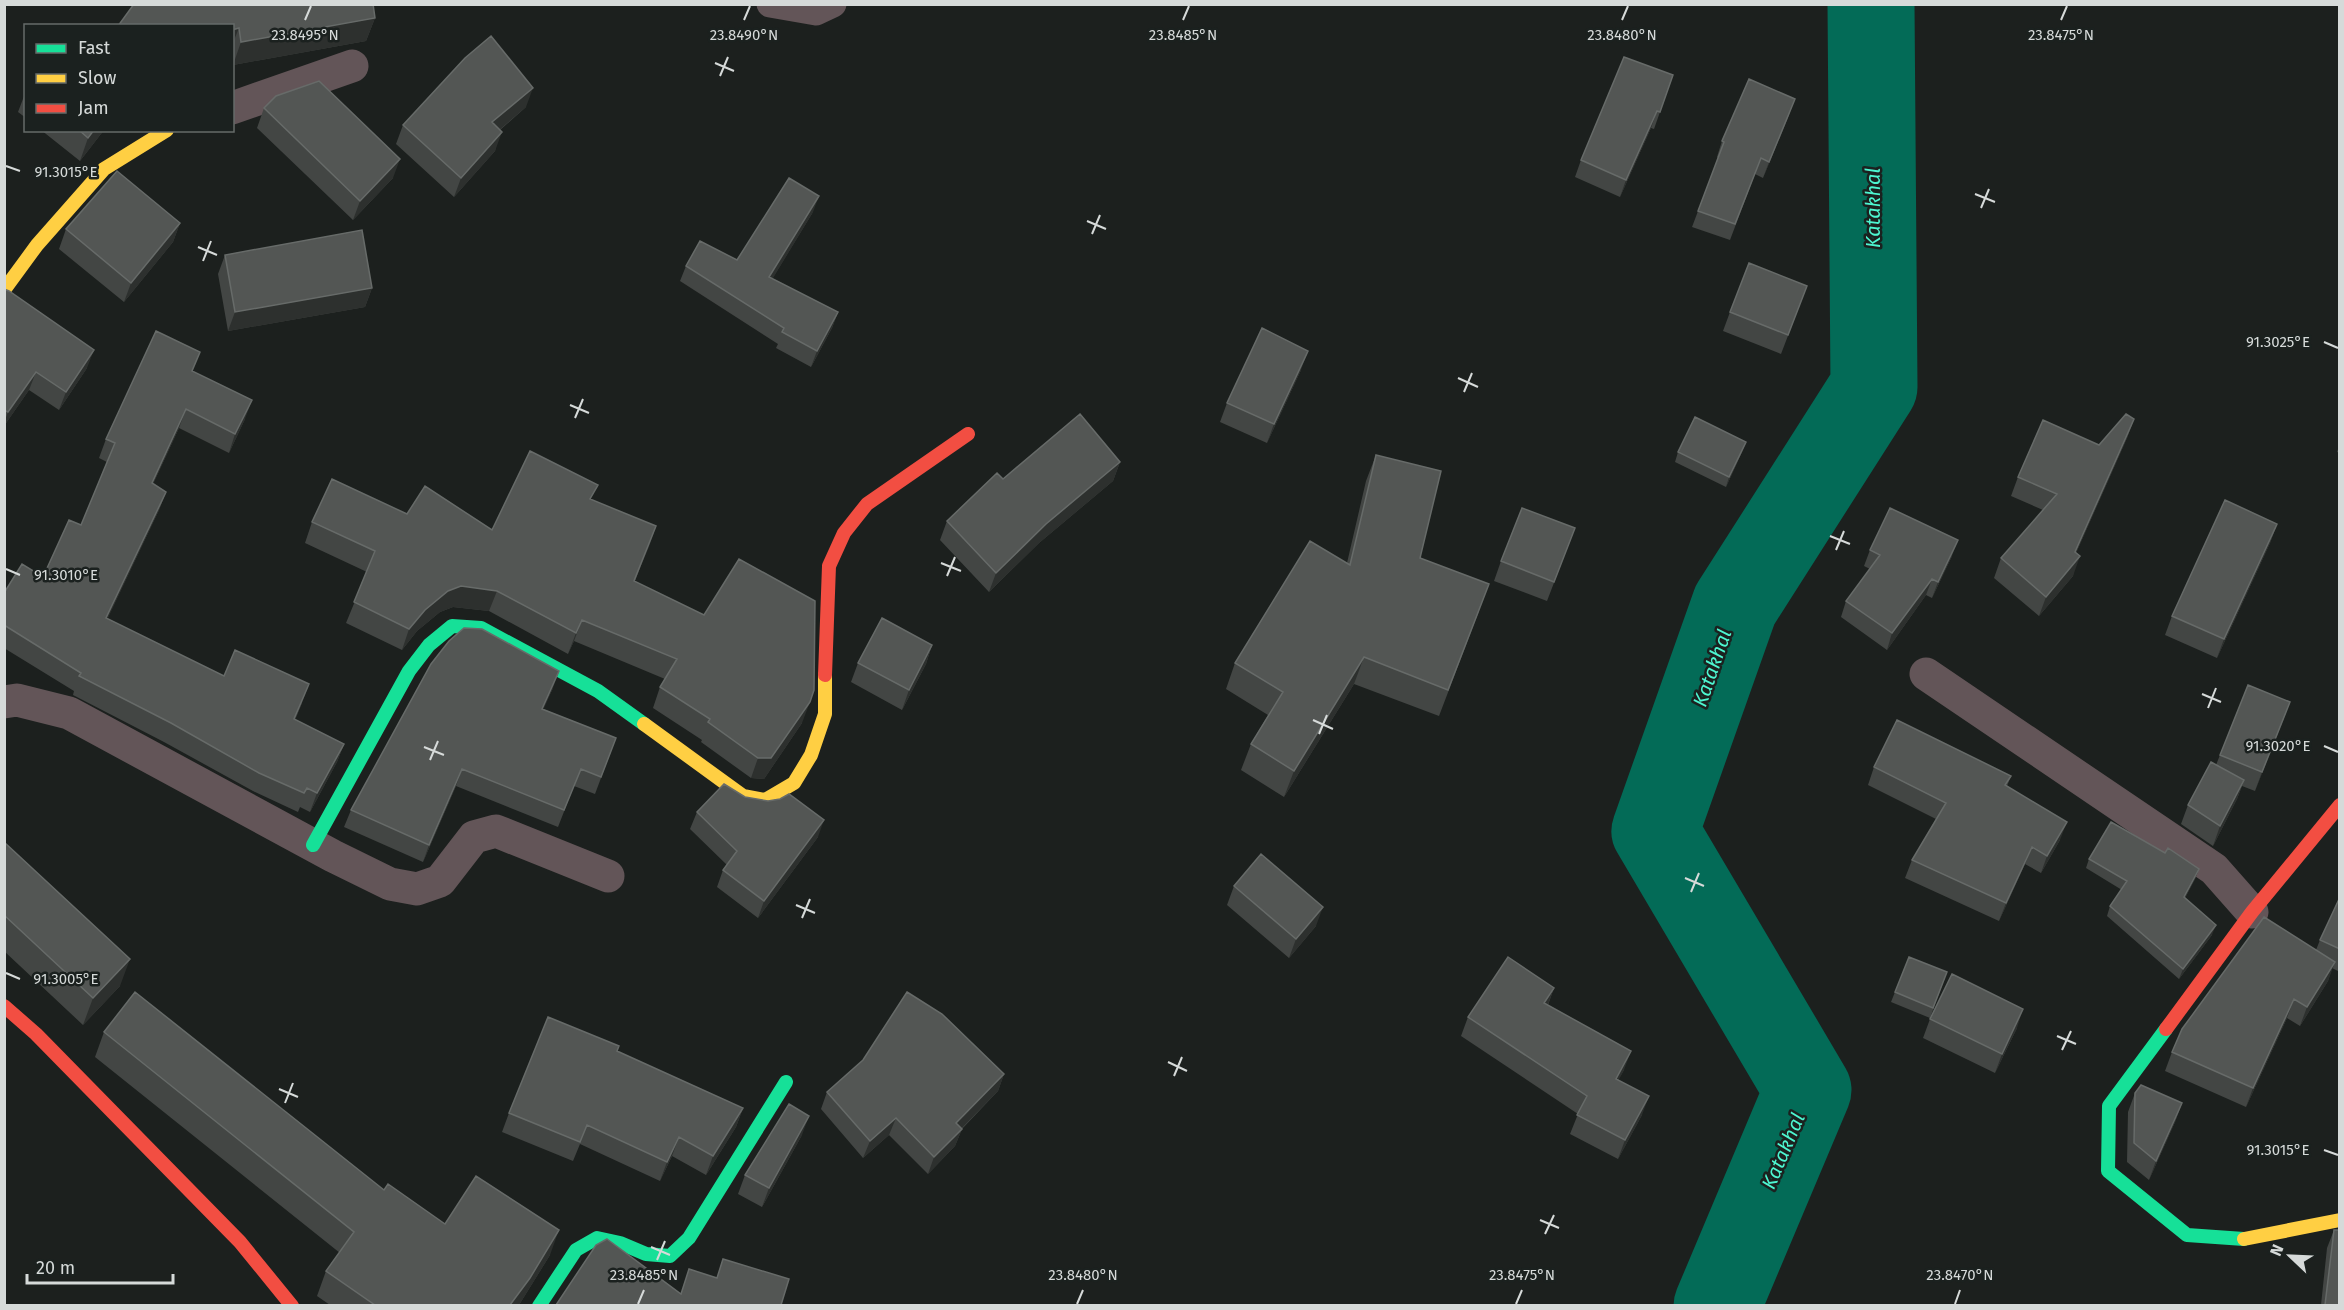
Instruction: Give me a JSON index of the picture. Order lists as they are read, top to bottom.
{
  "water": ["Katakhal"],
  "legend": ["Fast", "Slow", "Jam"],
  "scale_bar": "20 m",
  "north": "top left",
  "coordinates": [
    "23.8490°N",
    "23.8485°N",
    "23.8480°N",
    "23.8495°N",
    "23.8475°N",
    "91.3015°E",
    "91.3025°E",
    "91.3010°E",
    "91.3020°E",
    "91.3005°E",
    "23.8470°N"
  ]
}
